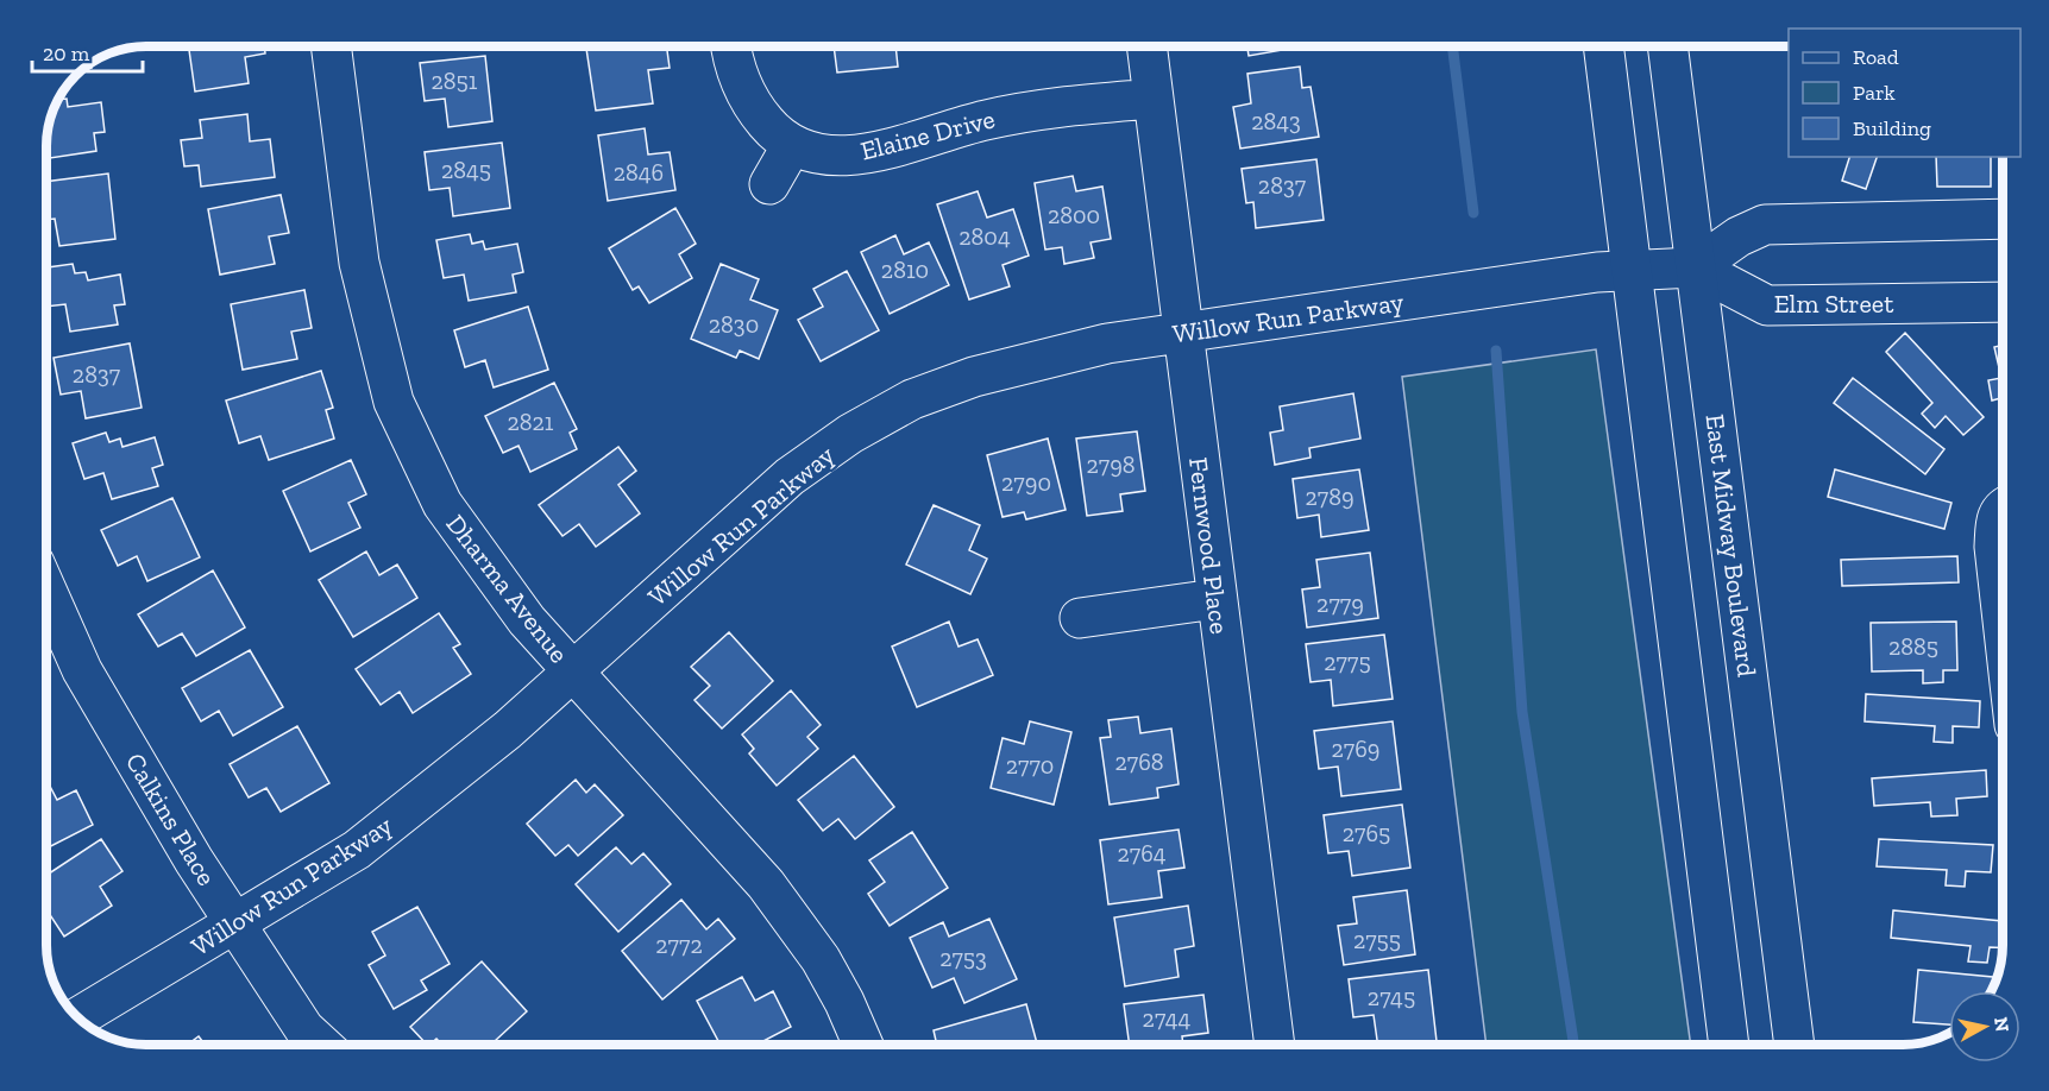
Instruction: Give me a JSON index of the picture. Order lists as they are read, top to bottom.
{
  "streets": {
    "street": [
      "Elaine Drive",
      "Elm Street",
      "Willow Run Parkway",
      "Fernwood Place",
      "East Midway Boulevard",
      "Dharma Avenue",
      "Calkins Place"
    ]
  },
  "crossings": [
    ["Elaine Drive", "Fernwood Place"],
    ["Elm Street", "Willow Run Parkway"],
    ["Elm Street", "East Midway Boulevard"],
    ["Willow Run Parkway", "Fernwood Place"],
    ["Willow Run Parkway", "East Midway Boulevard"],
    ["Willow Run Parkway", "Dharma Avenue"],
    ["Willow Run Parkway", "Calkins Place"]
  ],
  "house_numbers": [
    "2851",
    "2843",
    "2845",
    "2846",
    "2837",
    "2800",
    "2804",
    "2810",
    "2830",
    "2837",
    "2821",
    "2798",
    "2790",
    "2789",
    "2779",
    "2885",
    "2775",
    "2769",
    "2768",
    "2770",
    "2765",
    "2764",
    "2755",
    "2772",
    "2753",
    "2745",
    "2744"
  ],
  "legend": ["Road", "Park", "Building"],
  "scale_bar": "20 m",
  "north": "right"
}
